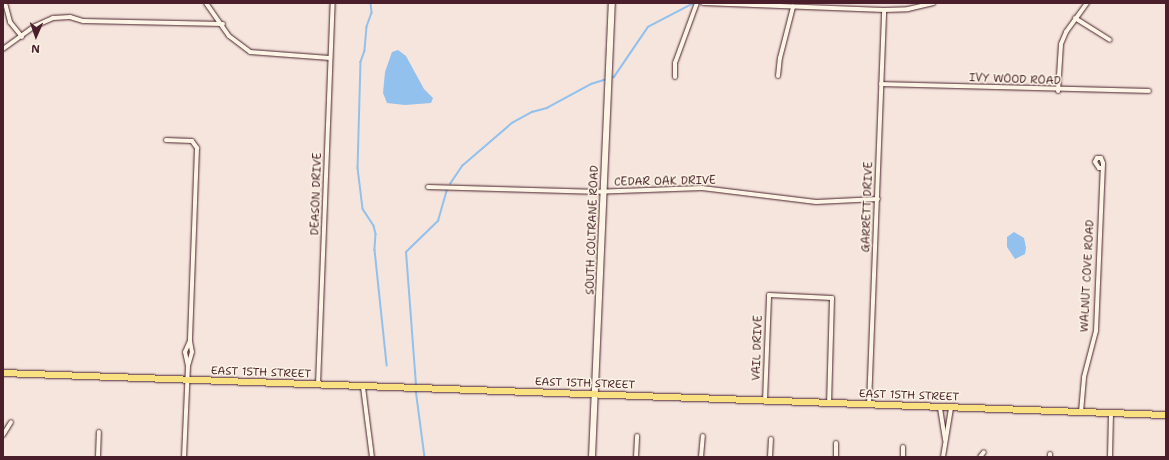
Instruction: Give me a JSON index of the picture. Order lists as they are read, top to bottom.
{
  "streets": {
    "main road": ["SOUTH COLTRANE ROAD", "EAST 15TH STREET"],
    "street": [
      "IVY WOOD ROAD",
      "CEDAR OAK DRIVE",
      "DEASON DRIVE",
      "GARRETT DRIVE",
      "WALNUT COVE ROAD",
      "VAIL DRIVE"
    ]
  },
  "crossings": [
    ["IVY WOOD ROAD", "GARRETT DRIVE"],
    ["CEDAR OAK DRIVE", "GARRETT DRIVE"],
    ["CEDAR OAK DRIVE", "SOUTH COLTRANE ROAD"],
    ["DEASON DRIVE", "EAST 15TH STREET"],
    ["GARRETT DRIVE", "EAST 15TH STREET"],
    ["SOUTH COLTRANE ROAD", "EAST 15TH STREET"],
    ["WALNUT COVE ROAD", "EAST 15TH STREET"],
    ["VAIL DRIVE", "EAST 15TH STREET"]
  ],
  "north": "bottom"
}
